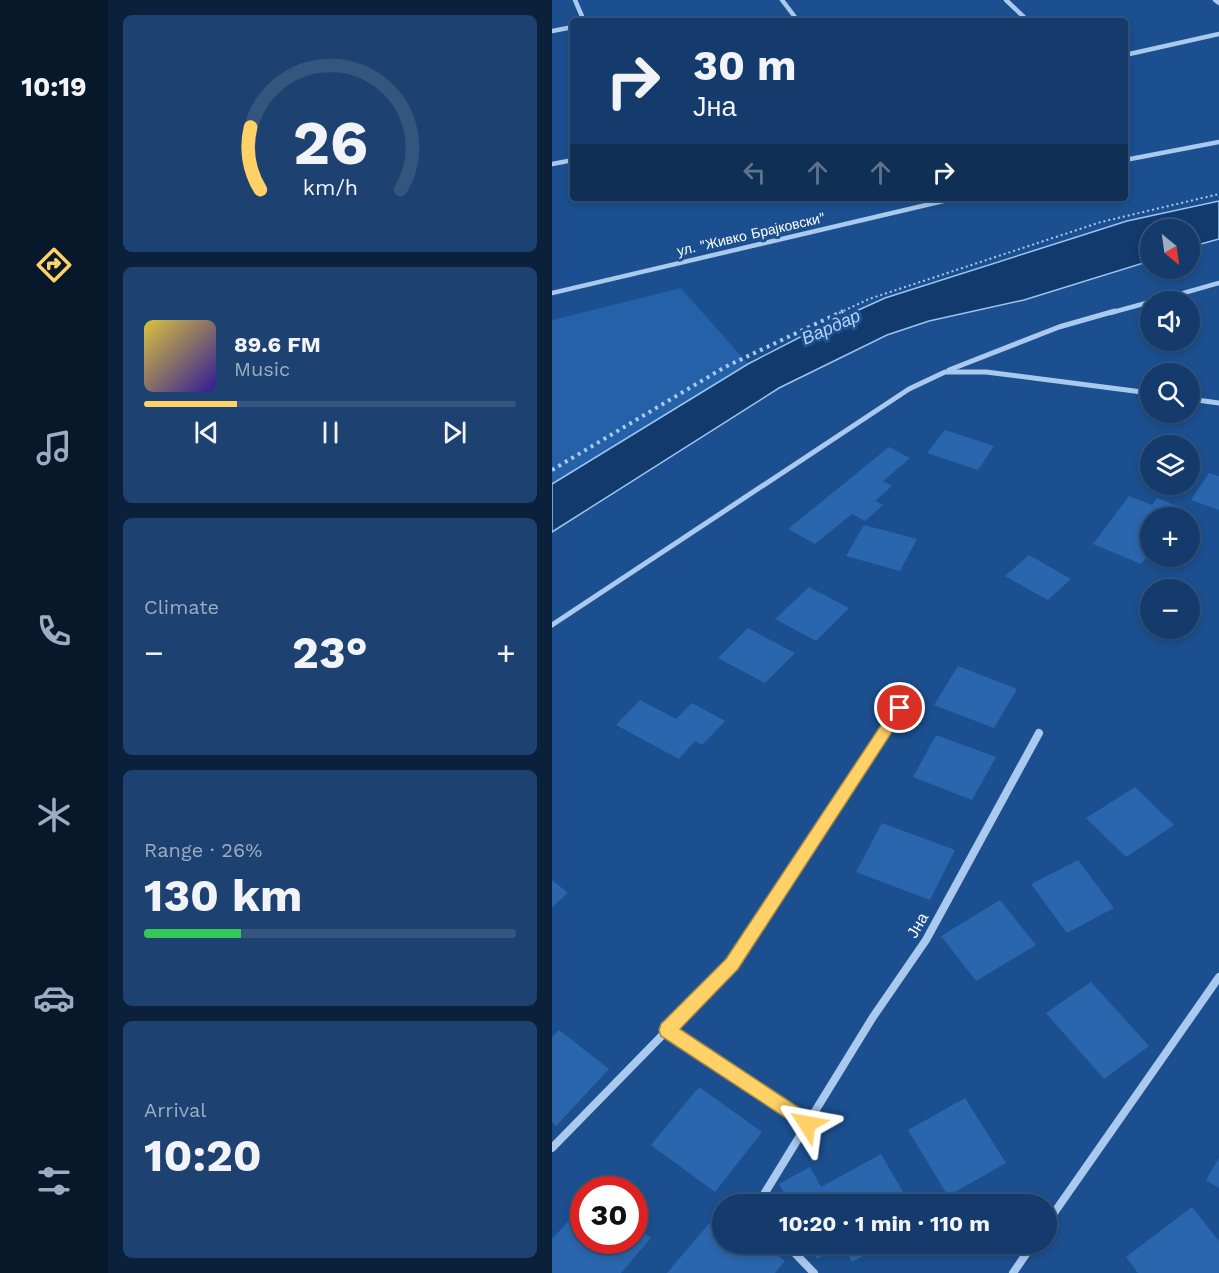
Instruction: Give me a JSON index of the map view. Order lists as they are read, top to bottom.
{
  "streets": {
    "street": ["ул. \"Живко Брајковски\"", "Јна"]
  },
  "water": ["Вардар"],
  "north": "bottom right",
  "page": {
    "tabs": "10:19",
    "turn": ["30 m", "Јна"],
    "map_buttons": ["+", "−"],
    "song": ["89.6 FM", "Music"],
    "tile": [
      "Climate",
      ["Range · 26%", "130 km"],
      ["Arrival", "10:20"]
    ],
    "heat": ["−", "23°", "+"],
    "limit": "30",
    "trip": "10:20 · 1 min · 110 m",
    "gauge": ["26", "km/h"]
  }
}
